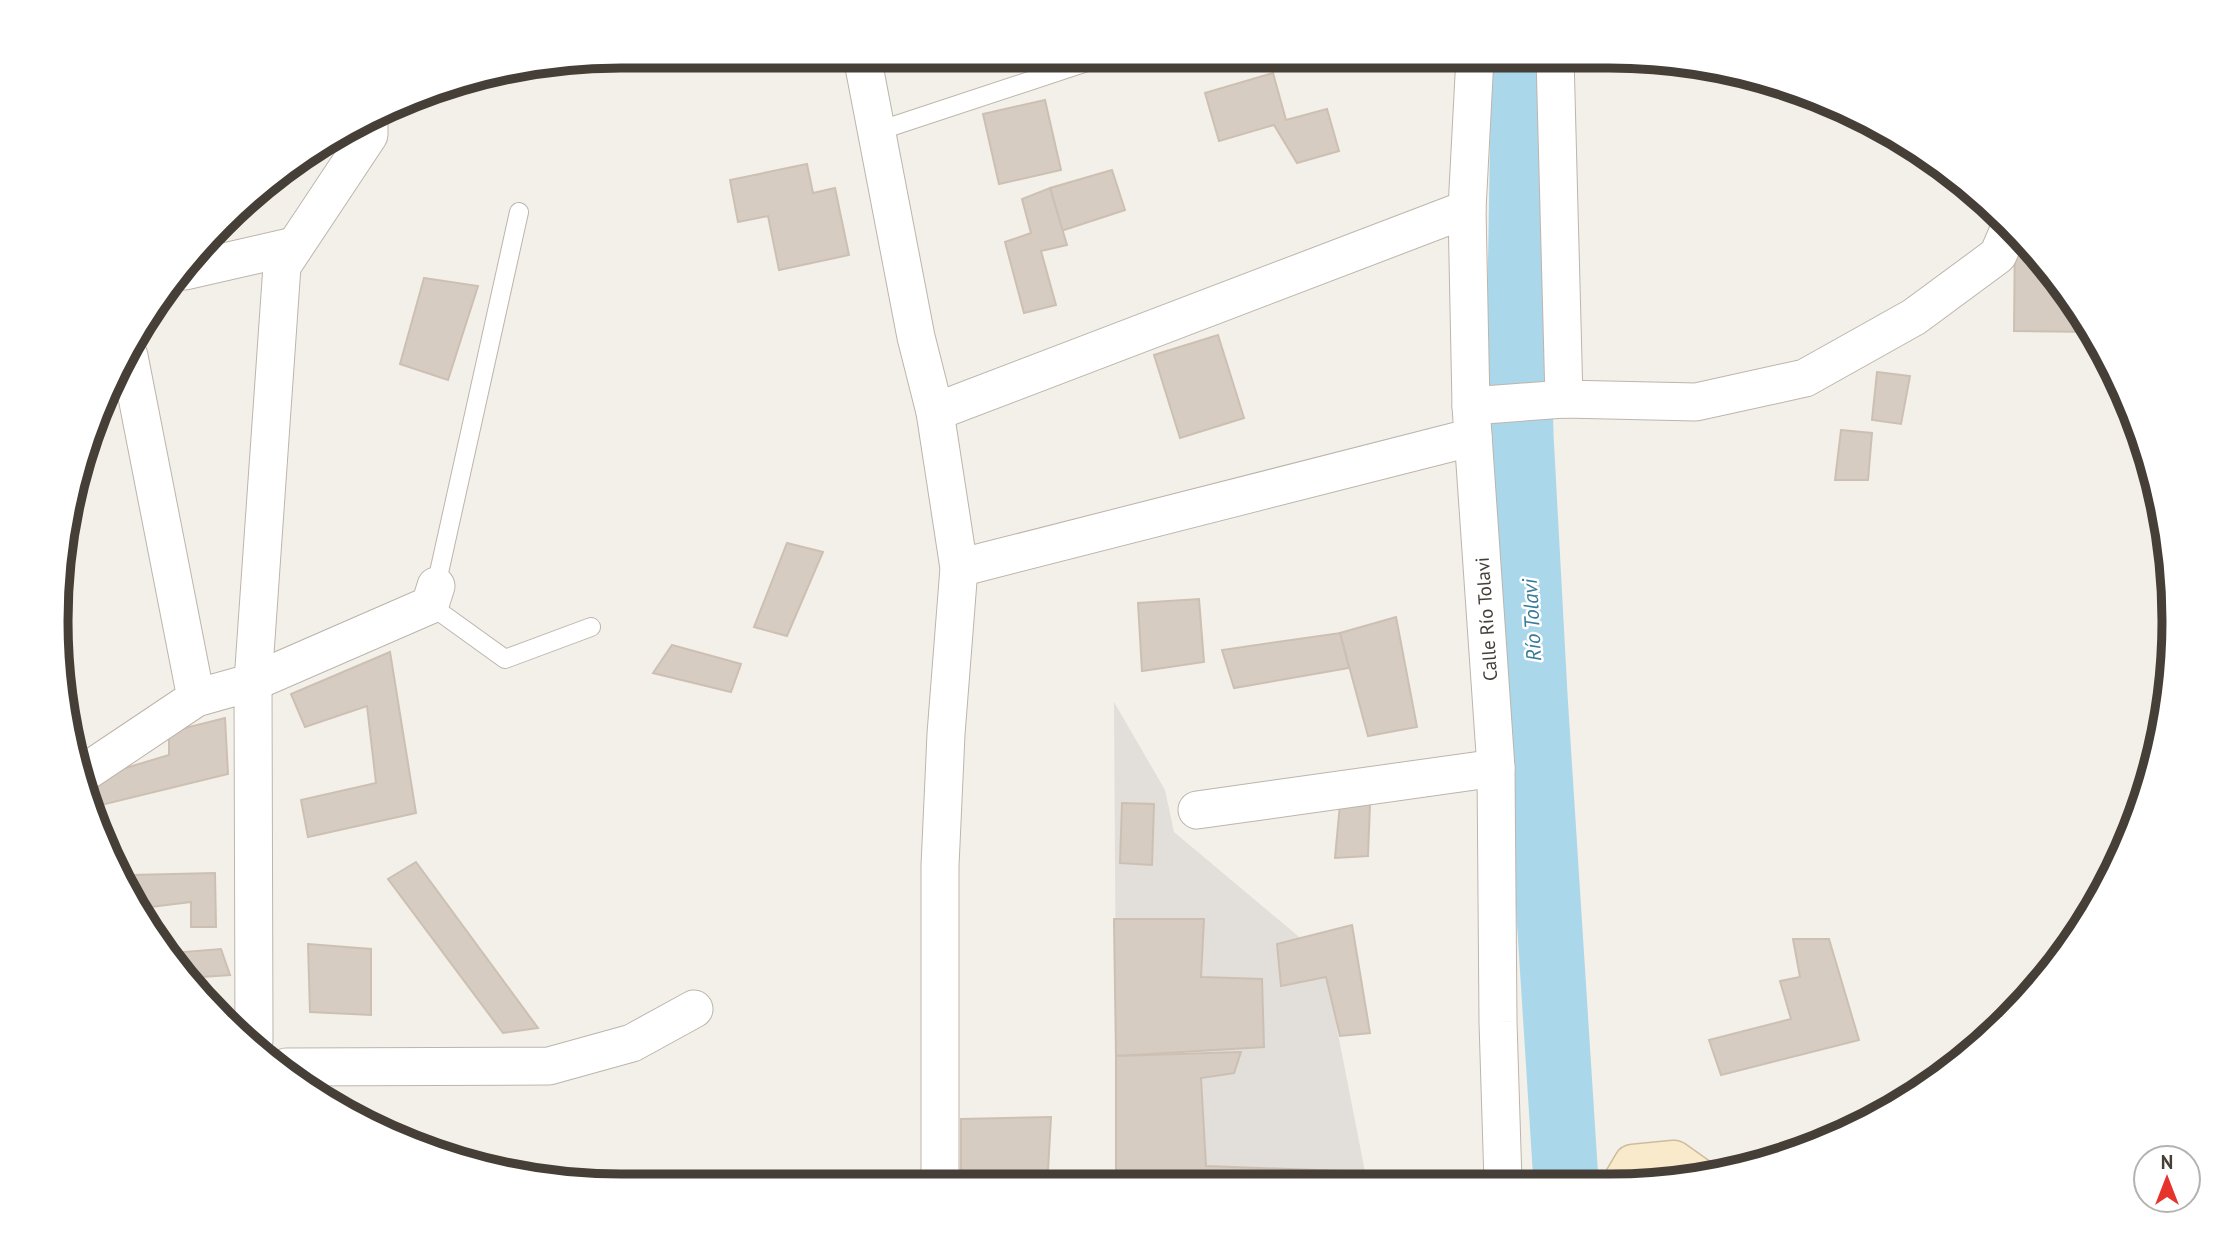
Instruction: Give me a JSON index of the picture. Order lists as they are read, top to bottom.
{
  "streets": {
    "street": ["Calle Río Tolavi"]
  },
  "water": ["Río Tolavi"],
  "north": "top"
}
